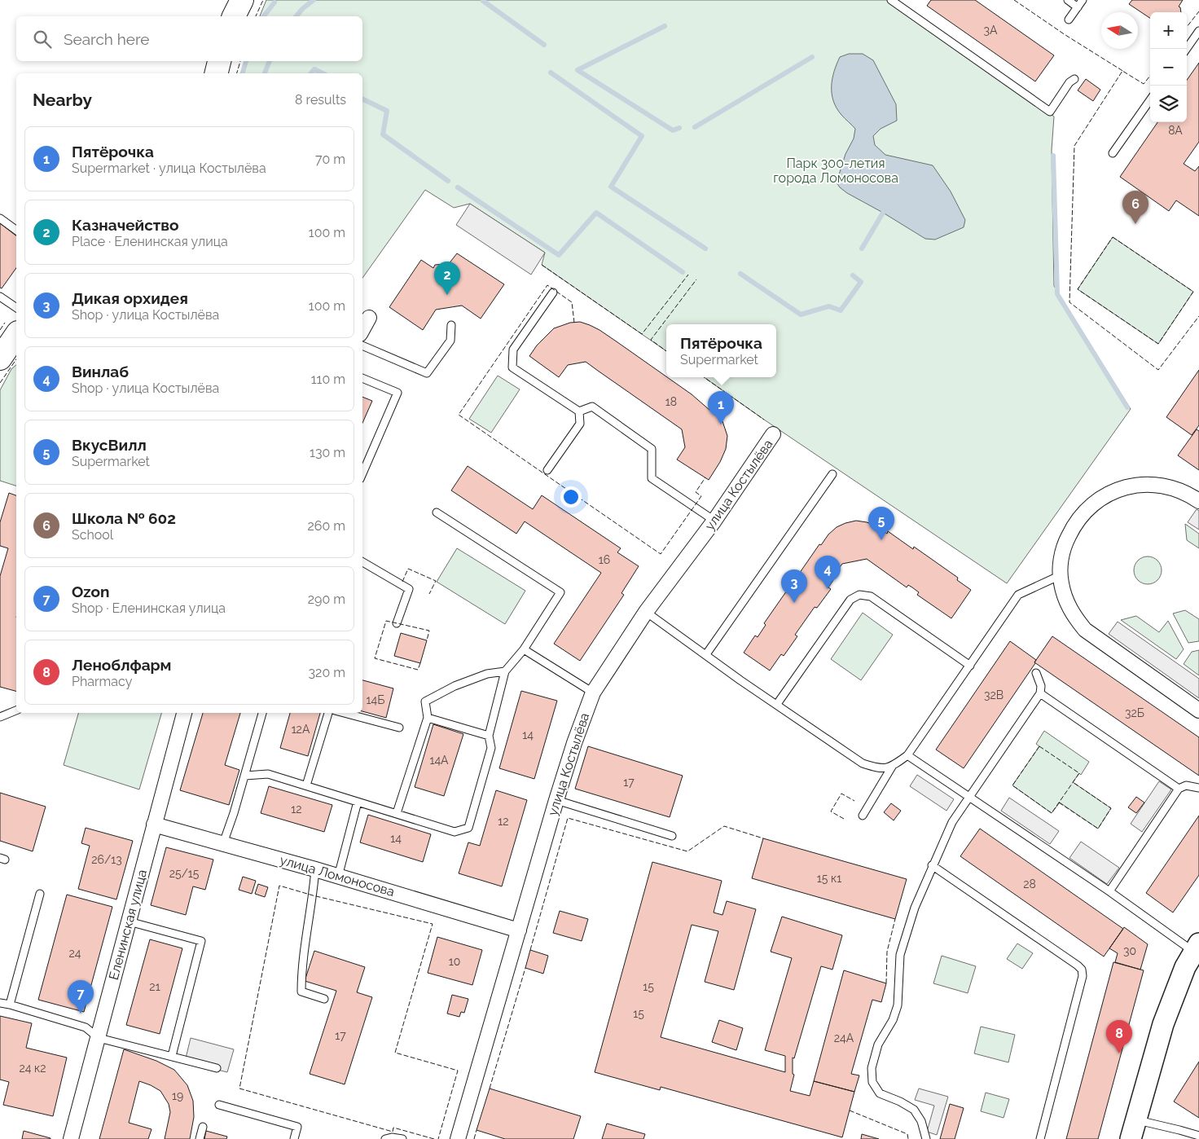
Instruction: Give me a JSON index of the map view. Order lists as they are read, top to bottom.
{
  "streets": {
    "street": ["улица Костылёва", "улица Ломоносова", "Еленинская улица"]
  },
  "crossings": [
    ["улица Костылёва", "улица Ломоносова"],
    ["улица Ломоносова", "Еленинская улица"]
  ],
  "parks": ["Парк 300-летия города Ломоносова"],
  "house_numbers": [
    "3А",
    "8А",
    "18",
    "16",
    "32В",
    "14Б",
    "32Б",
    "12А",
    "14",
    "14А",
    "17",
    "12",
    "12",
    "14",
    "26/13",
    "25/15",
    "15 к1",
    "28",
    "30",
    "24",
    "10",
    "21",
    "15",
    "15",
    "17",
    "24А",
    "24 к2",
    "19"
  ],
  "north": "left",
  "page": {
    "map_buttons": ["+", "−"],
    "search": "Search here",
    "heading": ["Nearby", "8 results"],
    "list": [
      {
        "mark": "1",
        "name": "Пятёрочка",
        "note": "Supermarket · улица Костылёва",
        "value": "70 m"
      },
      {
        "mark": "2",
        "name": "Казначейство",
        "note": "Place · Еленинская улица",
        "value": "100 m"
      },
      {
        "mark": "3",
        "name": "Дикая орхидея",
        "note": "Shop · улица Костылёва",
        "value": "100 m"
      },
      {
        "mark": "4",
        "name": "Винлаб",
        "note": "Shop · улица Костылёва",
        "value": "110 m"
      },
      {
        "mark": "5",
        "name": "ВкусВилл",
        "note": "Supermarket",
        "value": "130 m"
      },
      {
        "mark": "6",
        "name": "Школа № 602",
        "note": "School",
        "value": "260 m"
      },
      {
        "mark": "7",
        "name": "Ozon",
        "note": "Shop · Еленинская улица",
        "value": "290 m"
      },
      {
        "mark": "8",
        "name": "Леноблфарм",
        "note": "Pharmacy",
        "value": "320 m"
      }
    ],
    "pins": [
      "6",
      "2",
      "1",
      "5",
      "4",
      "3",
      "7",
      "8"
    ],
    "popup": ["Пятёрочка", "Supermarket"]
  }
}
